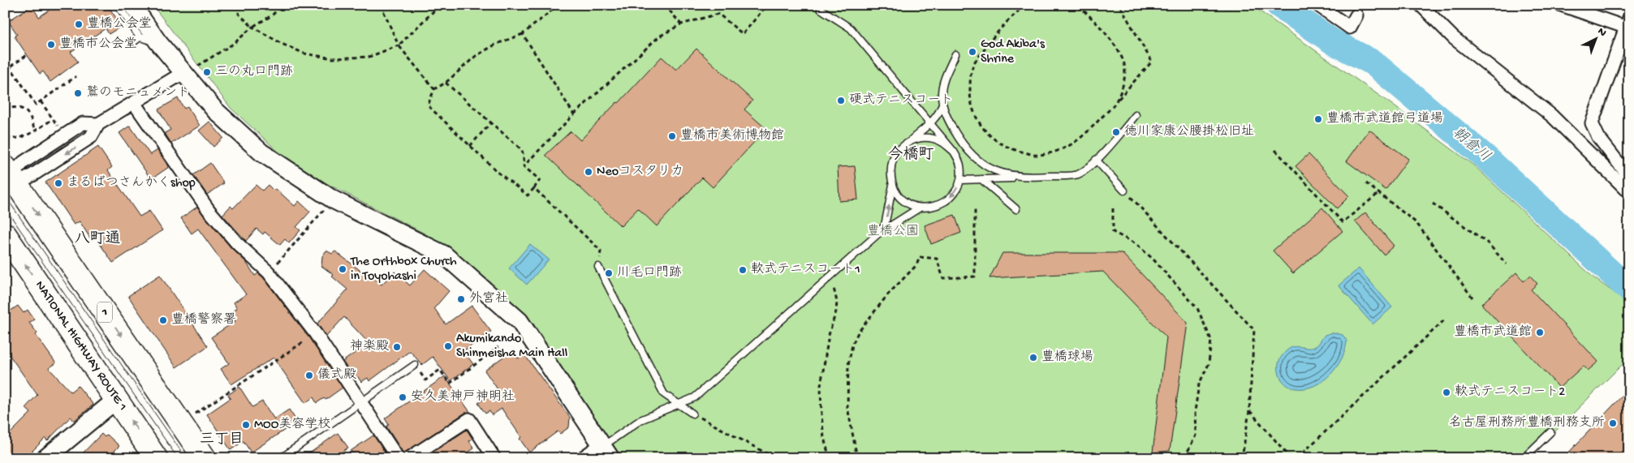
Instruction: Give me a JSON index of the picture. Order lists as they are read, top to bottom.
{
  "streets": {
    "highway": ["1", "NATIONAL HIGHWAY ROUTE 1"]
  },
  "districts": ["今橋町", "八町通", "三丁目"],
  "water": ["朝倉川"],
  "parks": ["豊橋公園"],
  "places": [
    "豊橋公会堂",
    "豊橋市公会堂",
    "God Akiba's Shrine",
    "三の丸口門跡",
    "鷲のモニュメント",
    "硬式テニスコート",
    "豊橋市武道館弓道場",
    "徳川家康公腰掛松旧址",
    "豊橋市美術博物館",
    "Neoコスタリカ",
    "まるばつさんかくshop",
    "The Orthbox Church in Toyohashi",
    "軟式テニスコート1",
    "川毛口門跡",
    "外宮社",
    "豊橋警察署",
    "豊橋市武道館",
    "Akumikando Shinmeisha Main Hall",
    "神楽殿",
    "豊橋球場",
    "儀式殿",
    "軟式テニスコート2",
    "安久美神戸神明社",
    "名古屋刑務所豊橋刑務支所",
    "MOO美容学校"
  ],
  "north": "top right"
}
